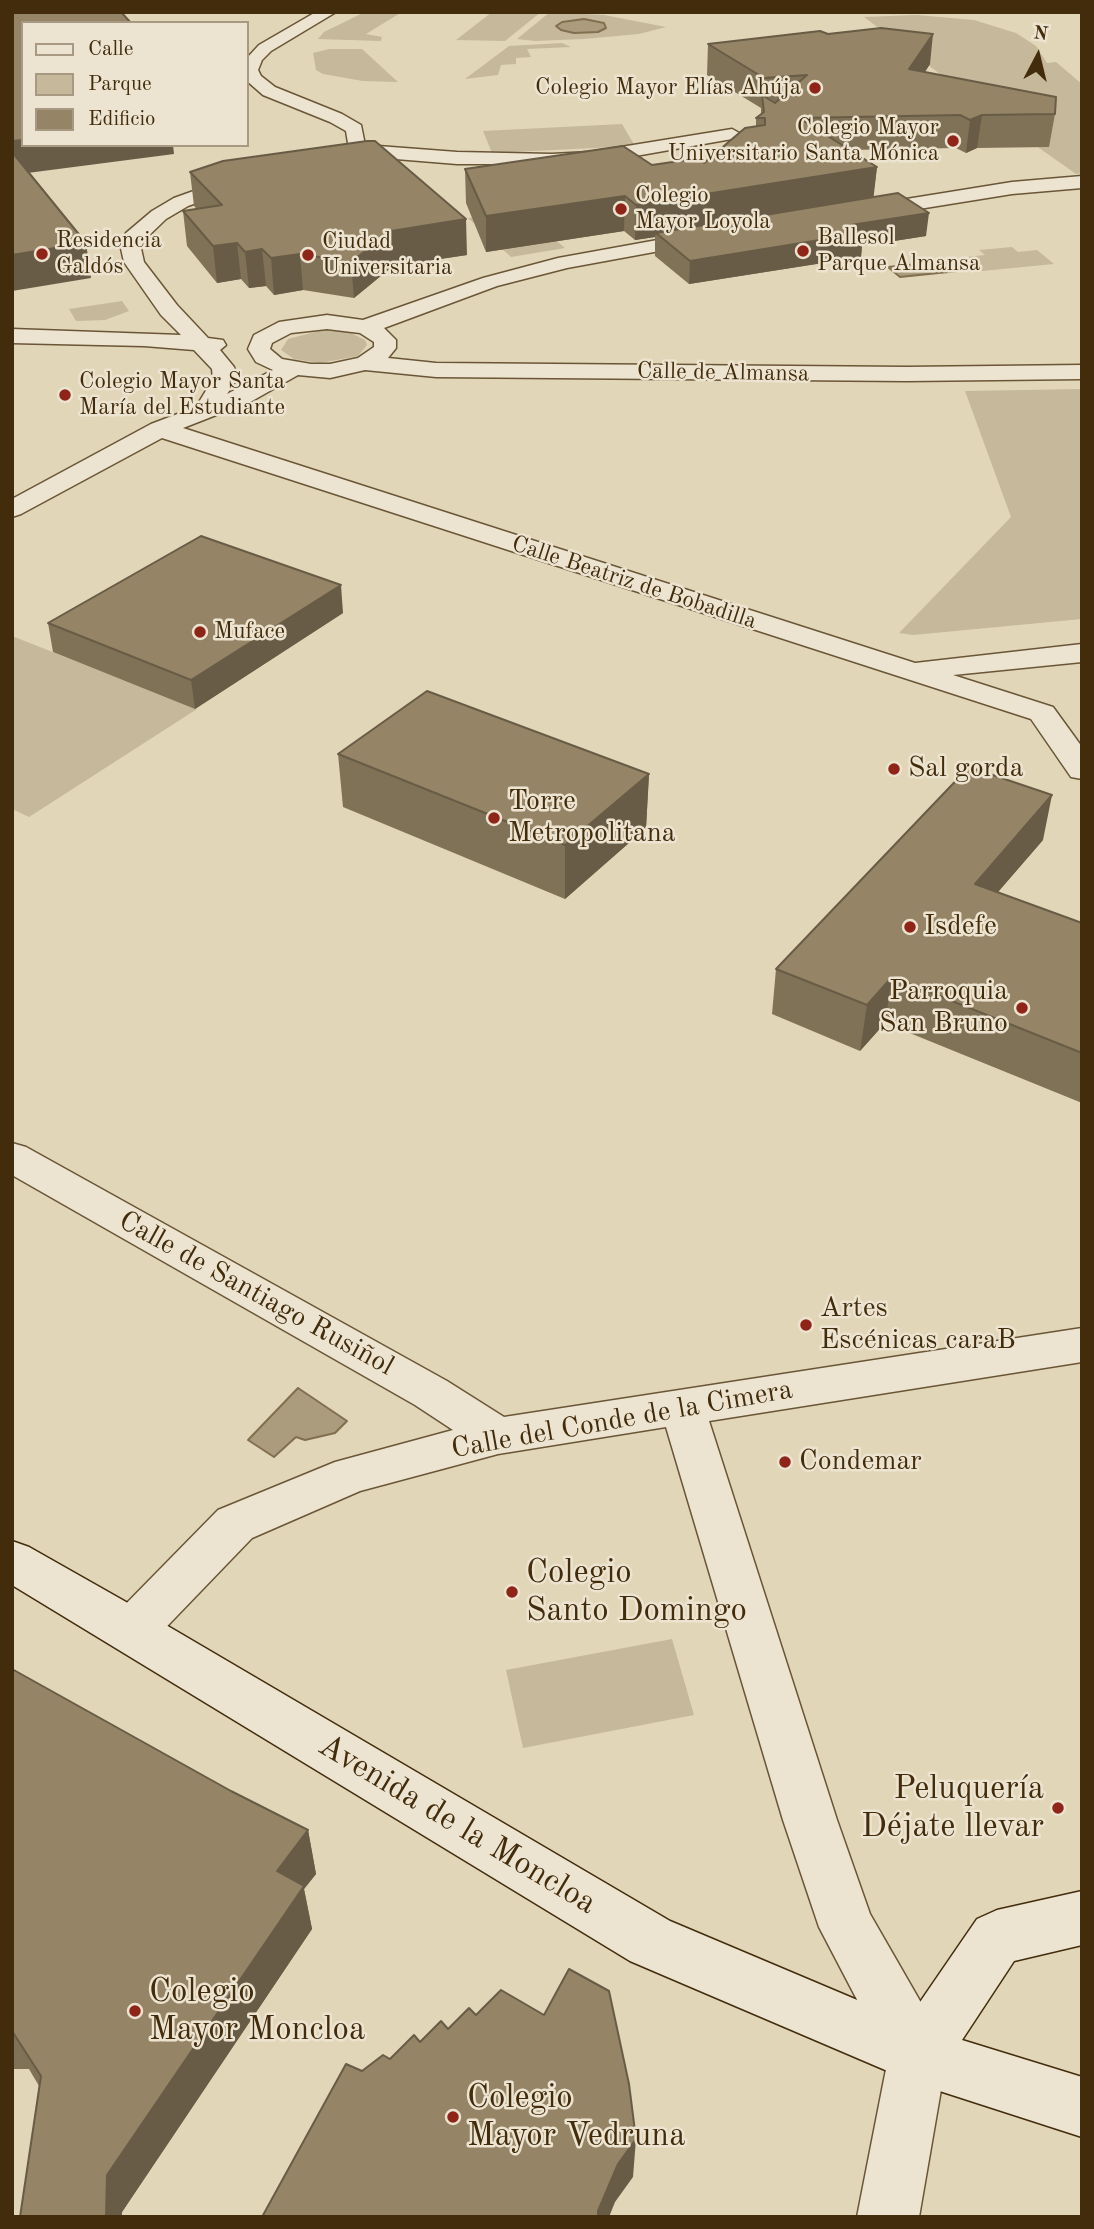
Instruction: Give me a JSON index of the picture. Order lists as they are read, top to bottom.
{
  "streets": {
    "street": [
      "Calle de Almansa",
      "Calle Beatriz de Bobadilla",
      "Calle de Santiago Rusiñol",
      "Calle del Conde de la Cimera",
      "Avenida de la Moncloa"
    ]
  },
  "crossings": [
    ["Calle de Santiago Rusiñol", "Calle del Conde de la Cimera"],
    ["Calle del Conde de la Cimera", "Avenida de la Moncloa"]
  ],
  "places": [
    "Colegio Mayor Elías Ahúja",
    "Colegio Mayor Universitario Santa Mónica",
    "Colegio Mayor Loyola",
    "Ballesol Parque Almansa",
    "Residencia Galdós",
    "Ciudad Universitaria",
    "Colegio Mayor Santa María del Estudiante",
    "Muface",
    "Sal gorda",
    "Torre Metropolitana",
    "Isdefe",
    "Parroquia San Bruno",
    "Artes Escénicas caraB",
    "Condemar",
    "Colegio Santo Domingo",
    "Peluquería Déjate llevar",
    "Colegio Mayor Moncloa",
    "Colegio Mayor Vedruna"
  ],
  "legend": ["Calle", "Parque", "Edificio"],
  "north": "top"
}
